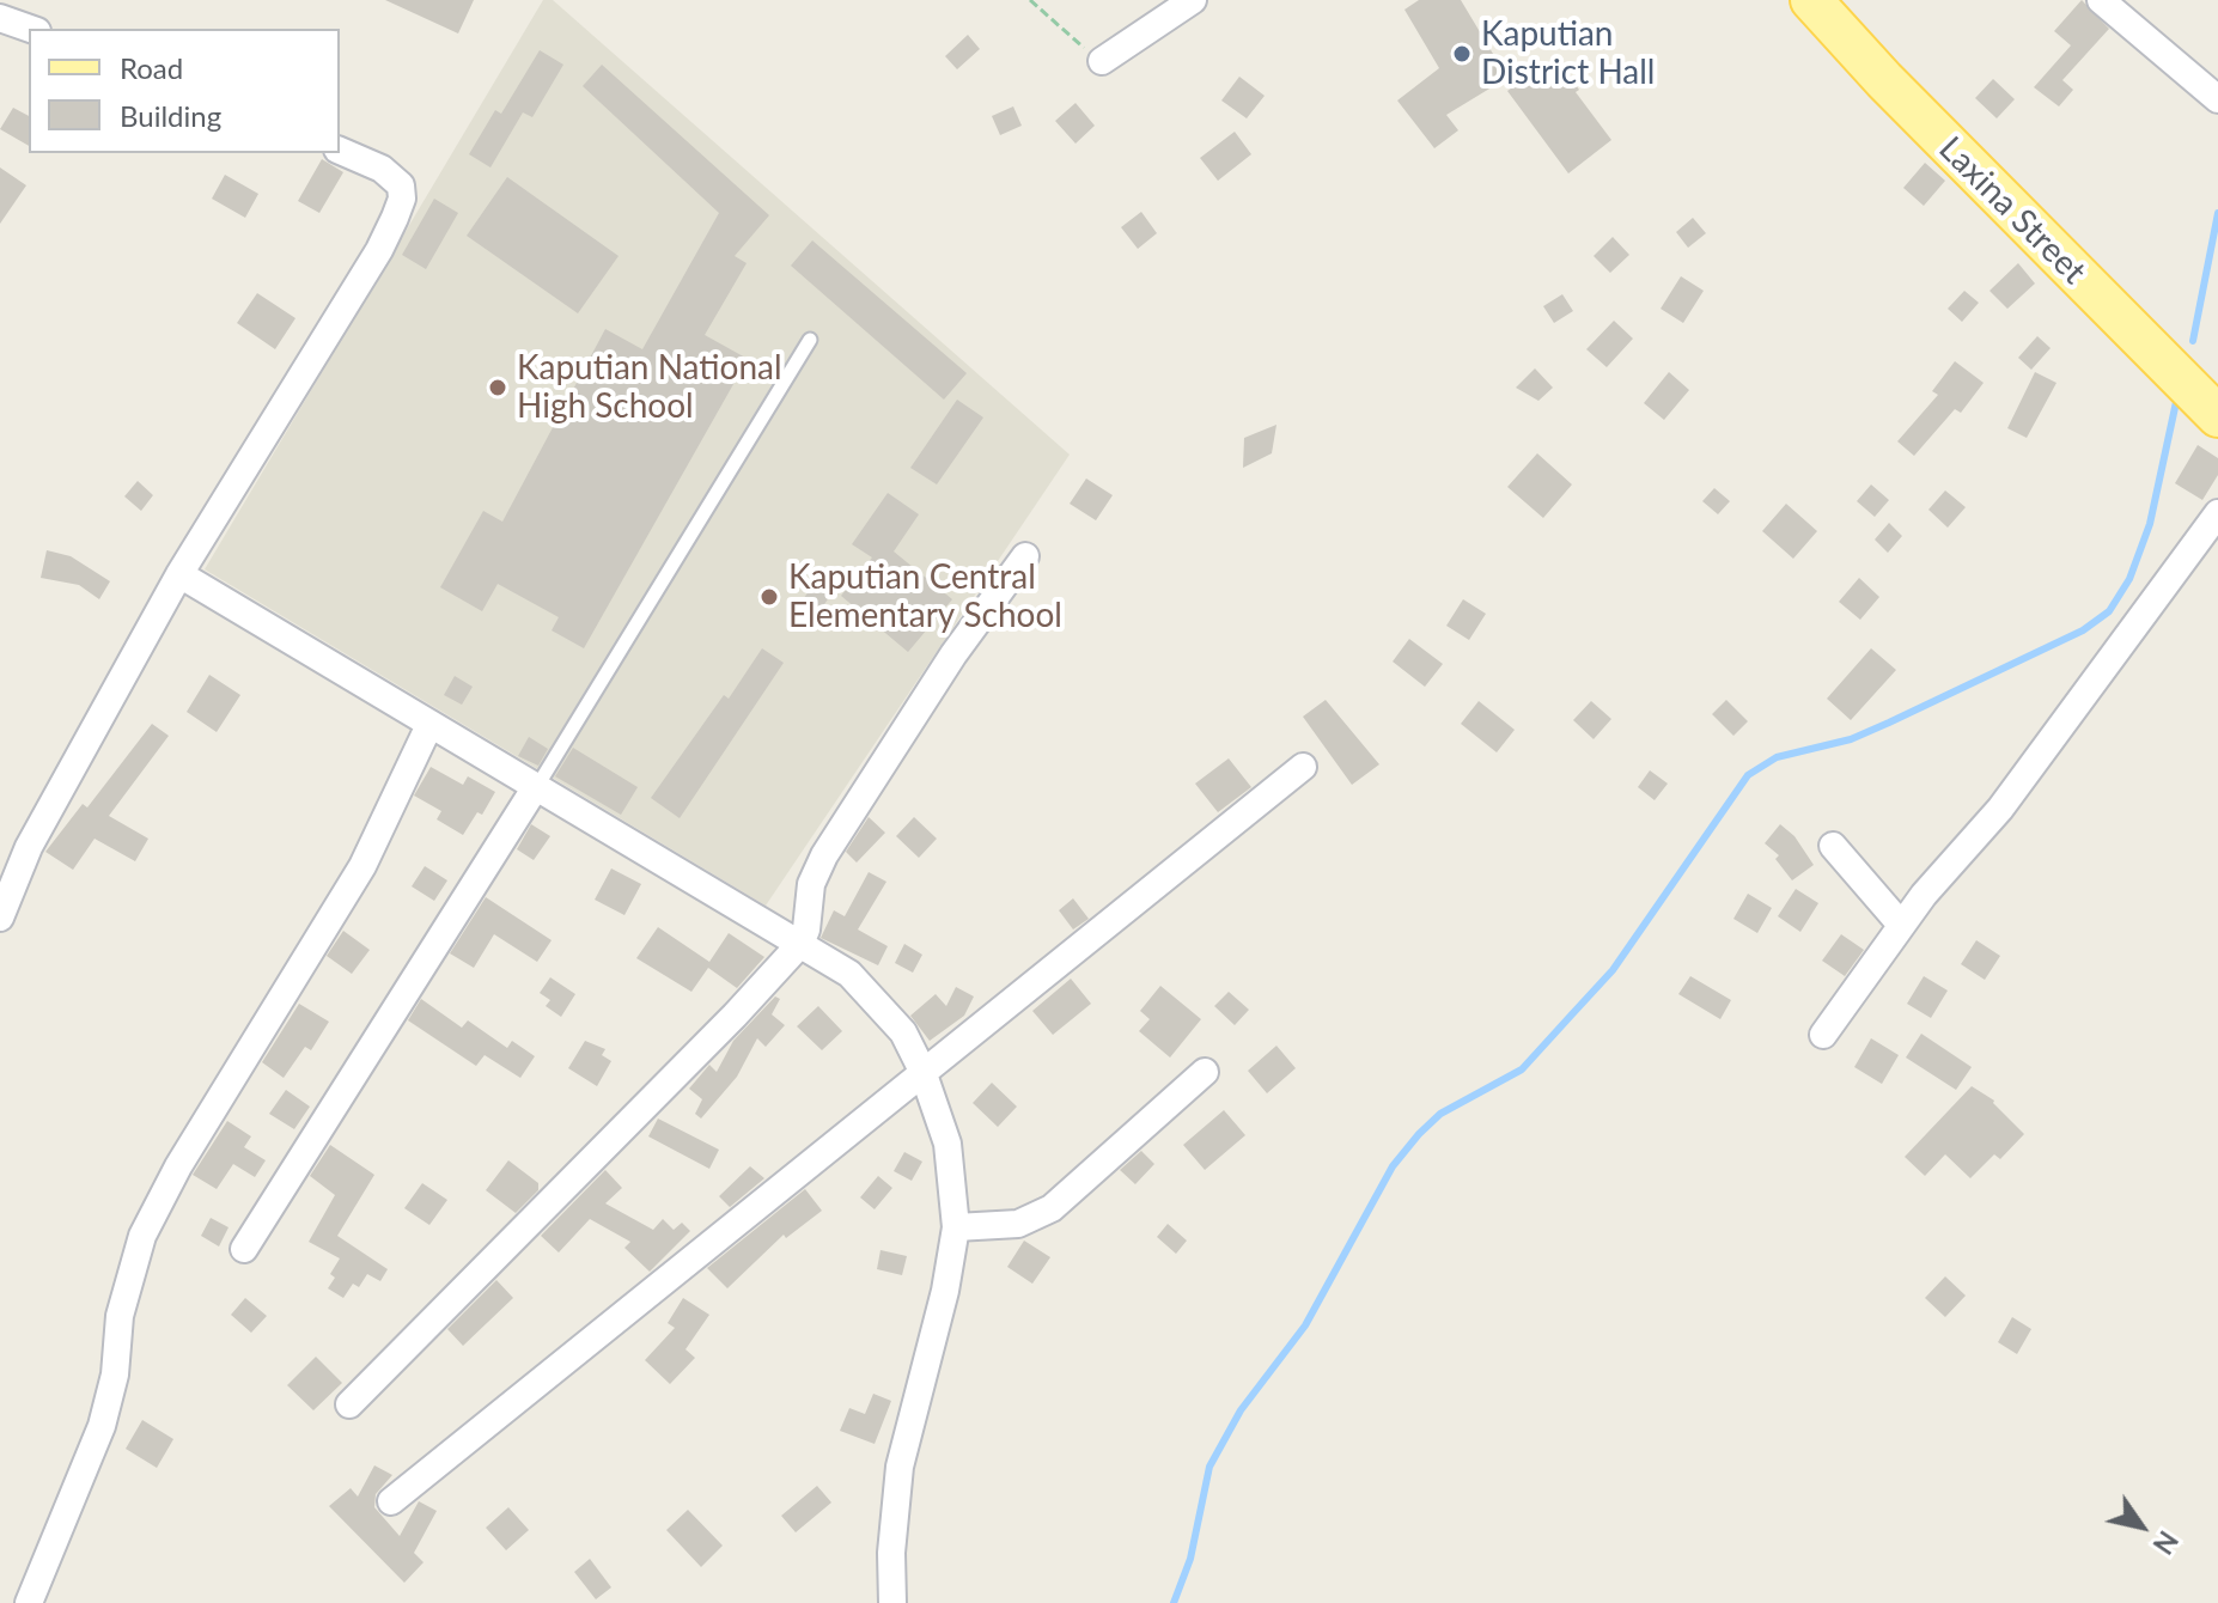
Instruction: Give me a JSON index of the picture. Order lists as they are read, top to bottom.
{
  "streets": {
    "main road": ["Laxina Street"]
  },
  "places": ["Kaputian District Hall", "Kaputian National High School", "Kaputian Central Elementary School"],
  "legend": ["Road", "Building"],
  "north": "bottom right"
}
